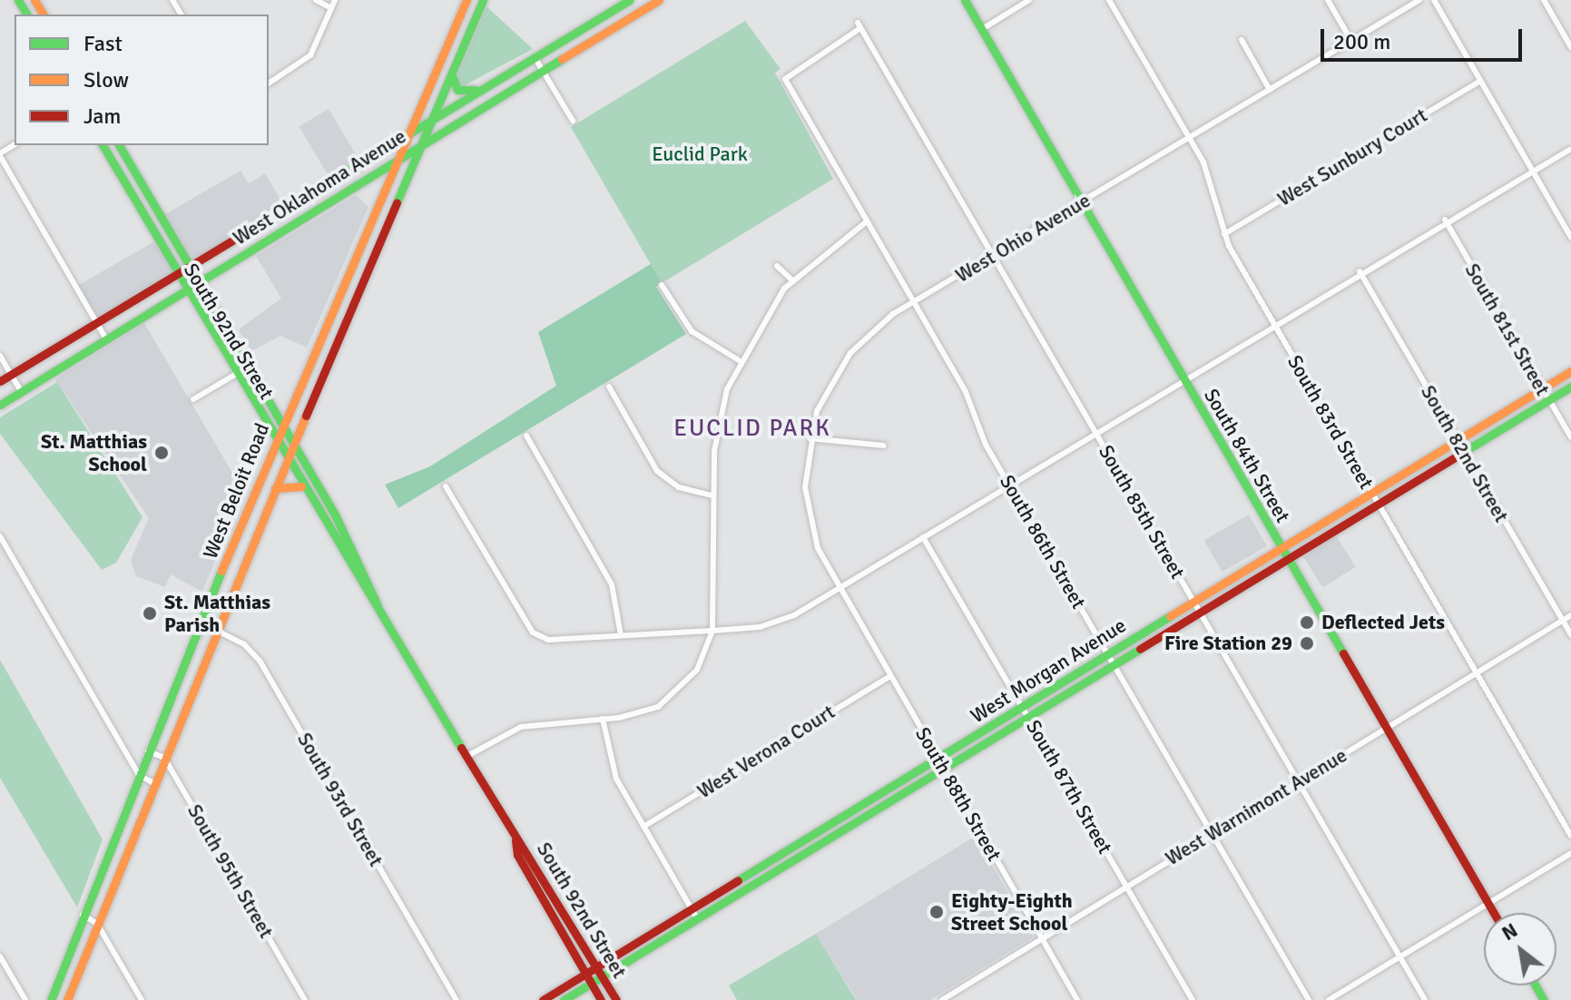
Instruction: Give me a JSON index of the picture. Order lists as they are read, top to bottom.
{
  "streets": {
    "main road": [
      "West Oklahoma Avenue",
      "South 92nd Street",
      "South 84th Street",
      "West Beloit Road",
      "West Morgan Avenue"
    ],
    "street": [
      "West Sunbury Court",
      "West Ohio Avenue",
      "South 81st Street",
      "South 83rd Street",
      "South 82nd Street",
      "South 85th Street",
      "South 86th Street",
      "West Verona Court",
      "South 87th Street",
      "South 88th Street",
      "South 93rd Street",
      "West Warnimont Avenue",
      "South 95th Street"
    ]
  },
  "crossings": [
    ["West Sunbury Court", "South 83rd Street"],
    ["West Oklahoma Avenue", "South 92nd Street"],
    ["West Oklahoma Avenue", "West Beloit Road"],
    ["West Ohio Avenue", "South 83rd Street"],
    ["West Ohio Avenue", "South 84th Street"],
    ["West Ohio Avenue", "South 85th Street"],
    ["West Ohio Avenue", "South 86th Street"],
    ["West Ohio Avenue", "South 88th Street"],
    ["South 81st Street", "West Morgan Avenue"],
    ["South 92nd Street", "West Beloit Road"],
    ["South 92nd Street", "West Morgan Avenue"],
    ["South 83rd Street", "West Morgan Avenue"],
    ["South 83rd Street", "West Warnimont Avenue"],
    ["South 82nd Street", "West Morgan Avenue"],
    ["South 82nd Street", "West Warnimont Avenue"],
    ["South 84th Street", "West Morgan Avenue"],
    ["South 84th Street", "West Warnimont Avenue"],
    ["West Beloit Road", "South 93rd Street"],
    ["West Beloit Road", "South 95th Street"],
    ["South 85th Street", "South 86th Street"],
    ["South 85th Street", "West Morgan Avenue"],
    ["South 85th Street", "West Warnimont Avenue"],
    ["South 86th Street", "West Morgan Avenue"],
    ["South 86th Street", "West Warnimont Avenue"],
    ["West Morgan Avenue", "South 87th Street"],
    ["West Morgan Avenue", "South 88th Street"],
    ["West Verona Court", "South 88th Street"],
    ["South 87th Street", "West Warnimont Avenue"],
    ["South 88th Street", "West Warnimont Avenue"]
  ],
  "districts": ["EUCLID PARK"],
  "parks": ["Euclid Park"],
  "places": [
    "St. Matthias School",
    "St. Matthias Parish",
    "Deflected Jets",
    "Fire Station 29",
    "Eighty-Eighth Street School"
  ],
  "legend": ["Fast", "Slow", "Jam"],
  "scale_bar": "200 m",
  "north": "top left"
}
